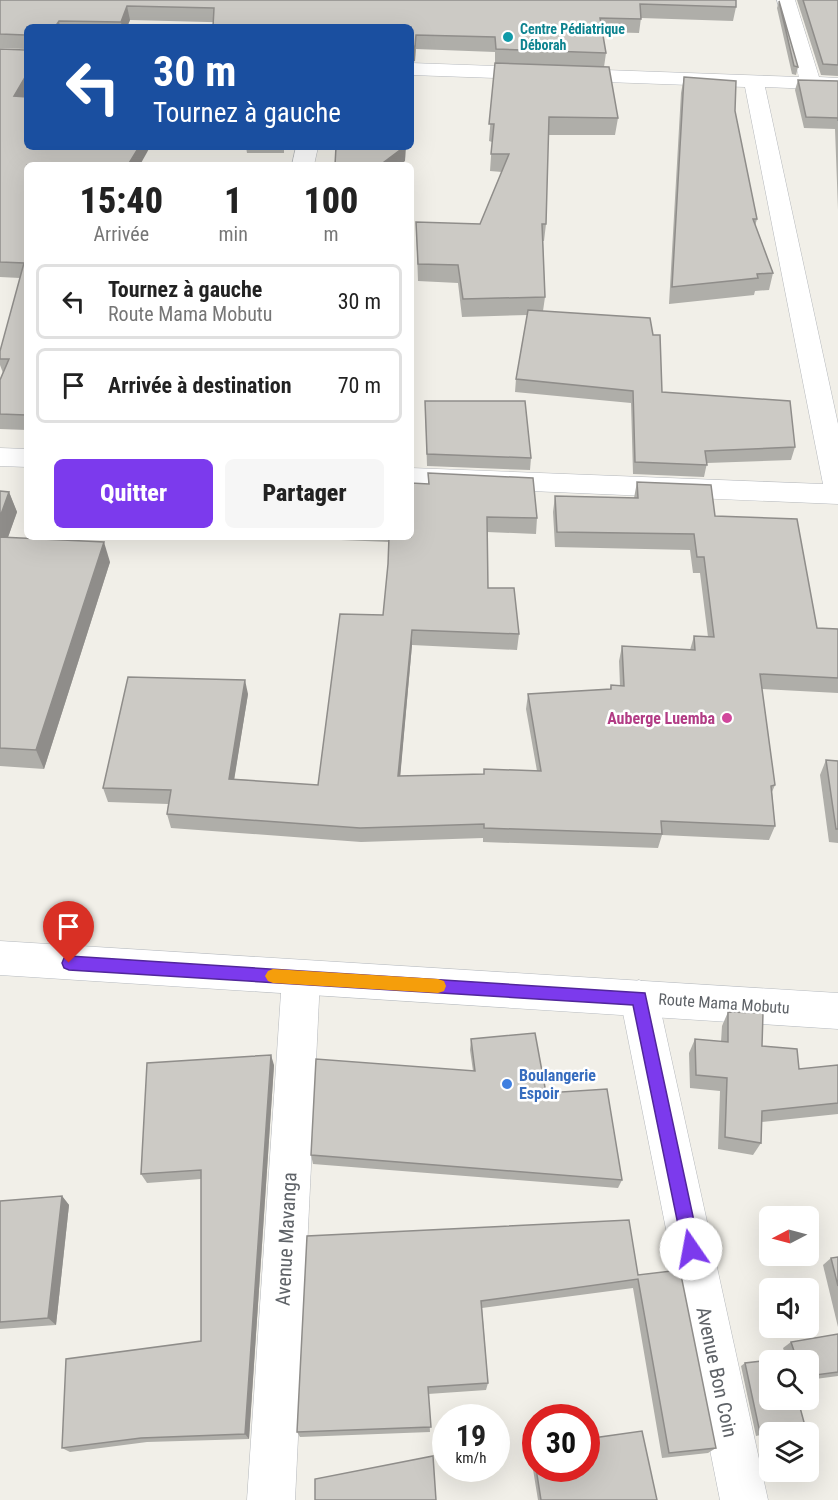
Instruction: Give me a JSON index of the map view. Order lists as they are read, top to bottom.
{
  "streets": {
    "street": ["Route Mama Mobutu", "Avenue Mavanga", "Avenue Bon Coin"]
  },
  "crossings": [
    ["Route Mama Mobutu", "Avenue Mavanga"],
    ["Route Mama Mobutu", "Avenue Bon Coin"]
  ],
  "places": ["Centre Pédiatrique Déborah", "Auberge Luemba", "Boulangerie Espoir"],
  "north": "left",
  "page": {
    "turn": ["30 m", "Tournez à gauche"],
    "eta": [
      "15:40",
      "Arrivée",
      "1",
      "min",
      "100",
      "m"
    ],
    "list": [
      {
        "name": "Tournez à gauche",
        "note": "Route Mama Mobutu",
        "value": "30 m"
      },
      {
        "name": "Arrivée à destination",
        "value": "70 m"
      }
    ],
    "buttons": ["Quitter", "Partager"],
    "speed": "19 km/h",
    "limit": "30"
  }
}
